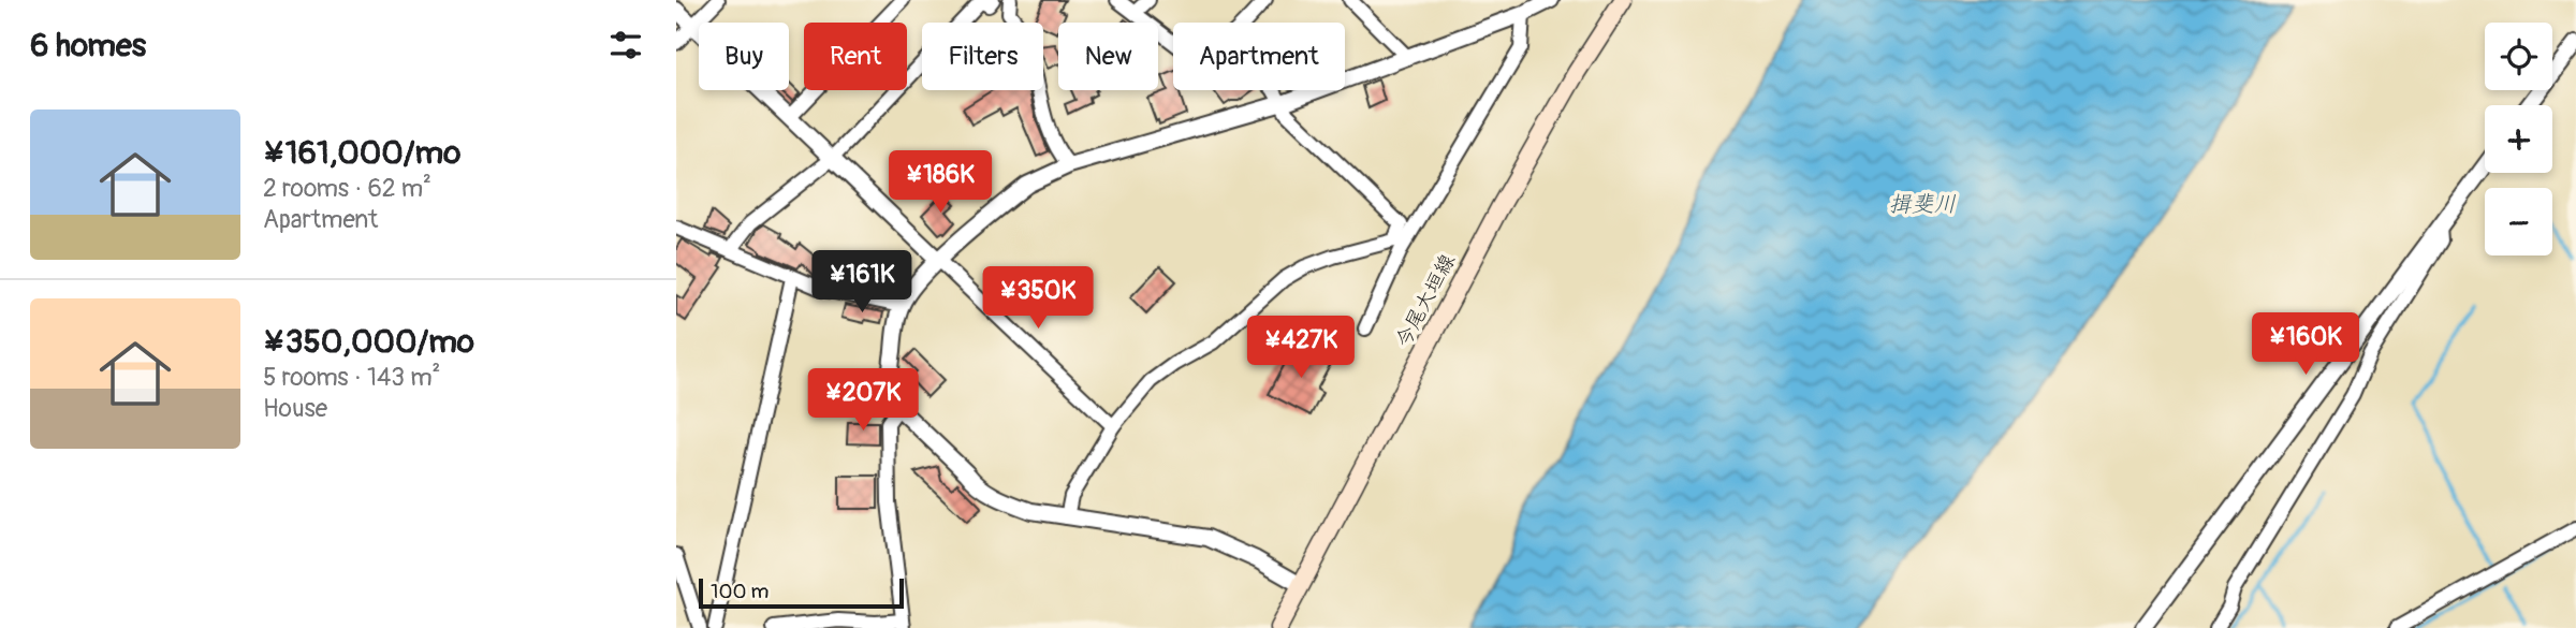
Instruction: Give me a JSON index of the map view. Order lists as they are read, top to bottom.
{
  "streets": {
    "main road": ["今尾大垣線"]
  },
  "water": ["揖斐川"],
  "scale_bar": "100 m",
  "page": {
    "heading": "6 homes",
    "map_buttons": ["+", "−"],
    "chip": [
      "Buy",
      "Rent",
      "Filters",
      "New",
      "Apartment"
    ],
    "list": [
      {
        "name": "¥161,000/mo",
        "note": "2 rooms · 62 m² · Apartment"
      },
      {
        "name": "¥350,000/mo",
        "note": "5 rooms · 143 m² · House"
      }
    ],
    "price": [
      "¥186K",
      "¥161K",
      "¥350K",
      "¥160K",
      "¥427K",
      "¥207K"
    ],
    "scale": "100 m"
  }
}
